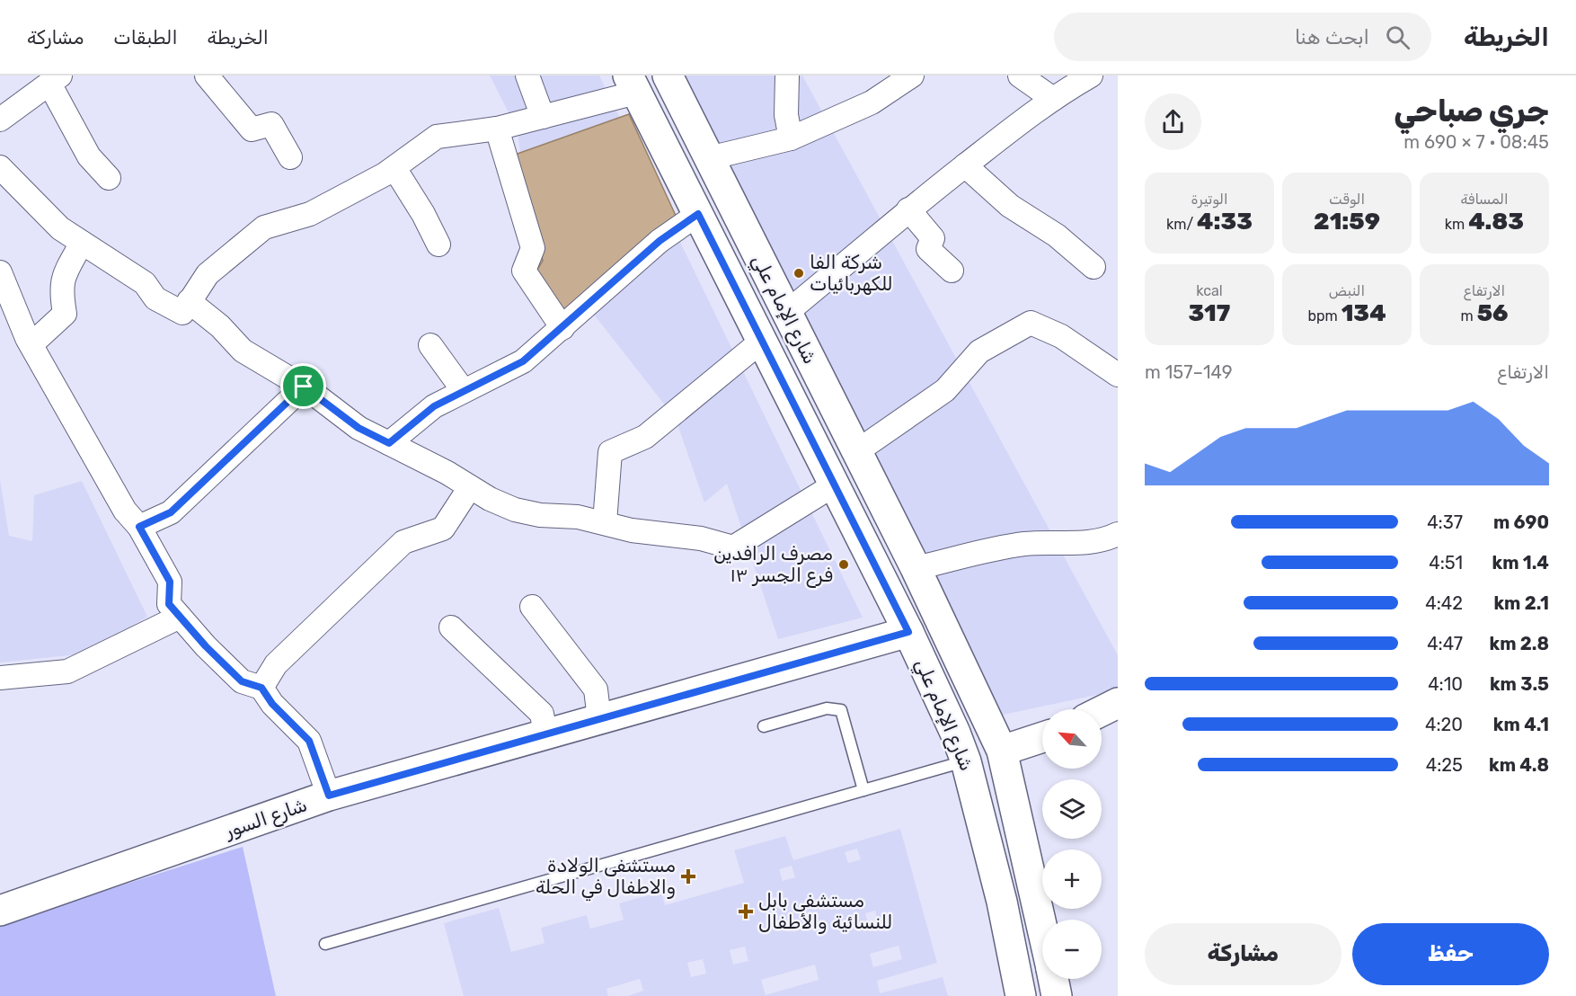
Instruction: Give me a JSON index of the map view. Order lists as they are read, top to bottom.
{
  "streets": {
    "main road": ["شارع الإمام علي", "شارع السور"]
  },
  "crossings": [
    ["شارع الإمام علي", "شارع السور"]
  ],
  "places": {
    "other": ["شركة الفا للكهربائيات", "مصرف الرافدين فرع الجسر ١٣"],
    "health": ["مستشفى الولادة والاطفال في الحلة", "مستشفى بابل للنسائية والأطفال"]
  },
  "north": "top left",
  "page": {
    "header": "الخريطة",
    "search": "ابحث هنا",
    "nav": ["الخريطة", "الطبقات", "مشاركة"],
    "heading": ["جري صباحي", "08:45 · 7 × 690 m"],
    "stats": [
      ["المسافة", "4.83 km"],
      ["الوقت", "21:59"],
      ["الوتيرة", "4:33 /km"],
      ["الارتفاع", "56 m"],
      ["النبض", "134 bpm"],
      ["kcal", "317"]
    ],
    "chart": ["الارتفاع", "149–157 m"],
    "list": [
      {
        "name": "690 m",
        "note": "4:37"
      },
      {
        "name": "1.4 km",
        "note": "4:51"
      },
      {
        "name": "2.1 km",
        "note": "4:42"
      },
      {
        "name": "2.8 km",
        "note": "4:47"
      },
      {
        "name": "3.5 km",
        "note": "4:10"
      },
      {
        "name": "4.1 km",
        "note": "4:20"
      },
      {
        "name": "4.8 km",
        "note": "4:25"
      }
    ],
    "map_buttons": ["+", "−"],
    "buttons": ["حفظ", "مشاركة"]
  }
}
